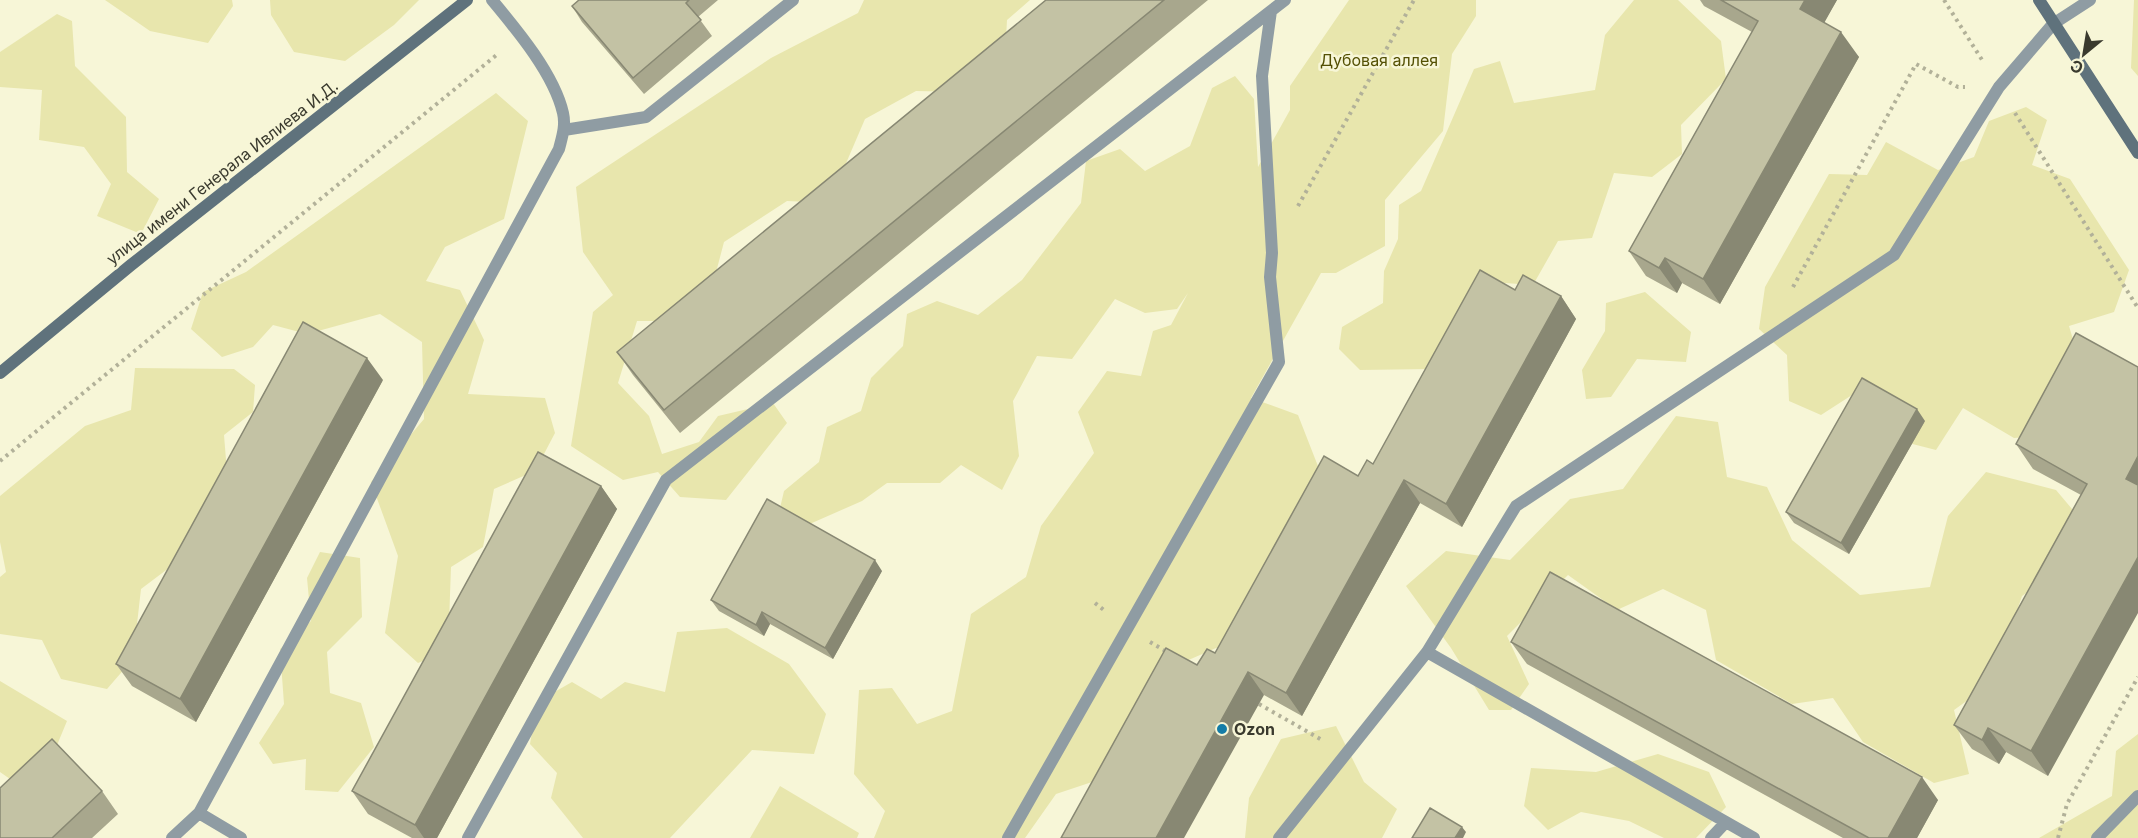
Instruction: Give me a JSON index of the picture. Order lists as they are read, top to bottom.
{
  "streets": {
    "street": ["улица имени Генерала Ивлиева И.Д."]
  },
  "parks": ["Дубовая аллея"],
  "places": ["Ozon"],
  "north": "bottom left"
}
